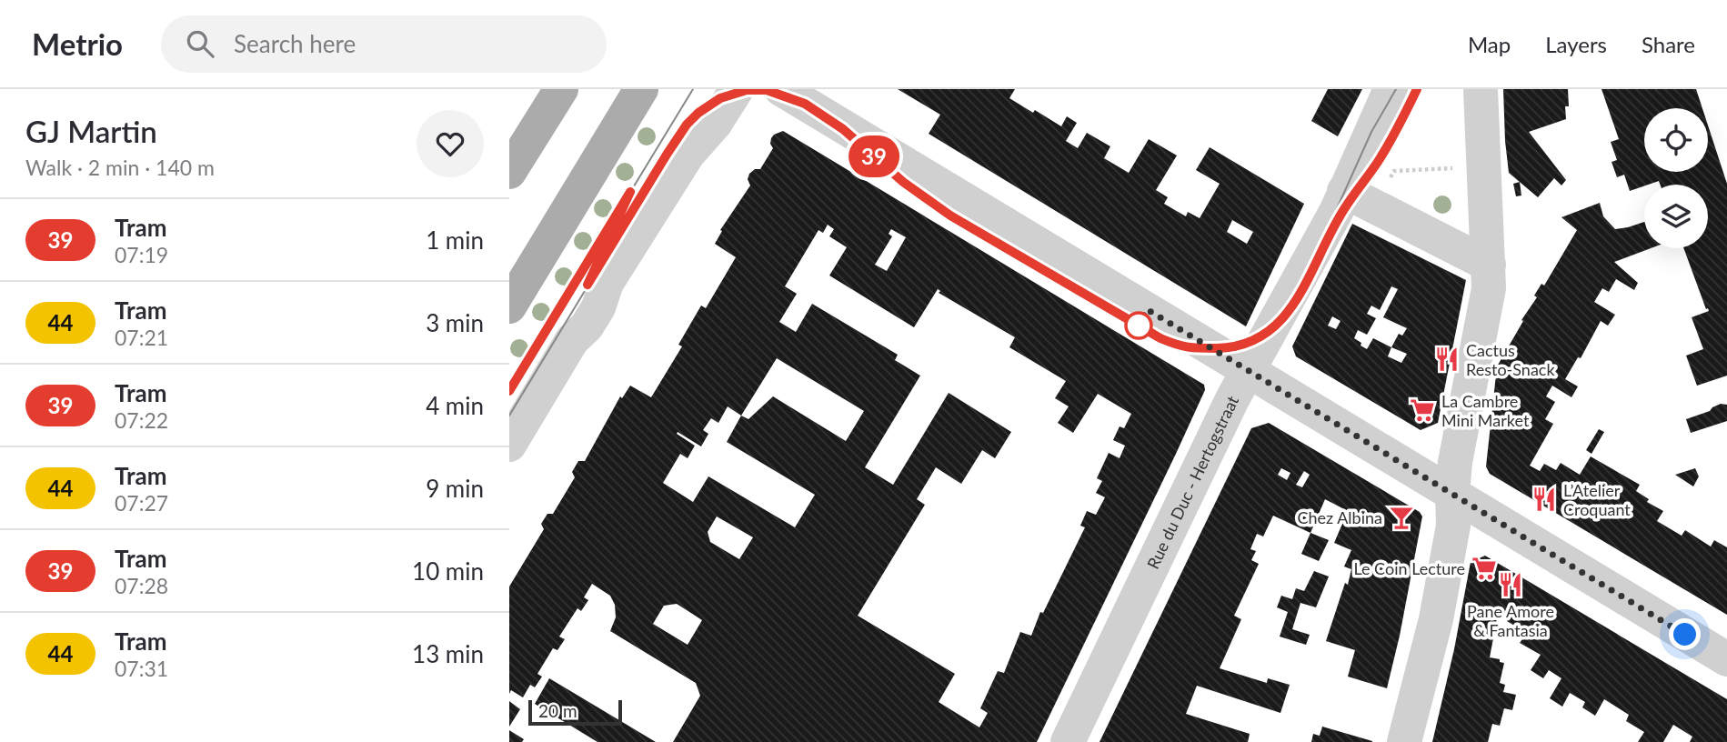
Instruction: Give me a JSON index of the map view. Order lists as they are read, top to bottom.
{
  "streets": {
    "street": ["Rue du Duc - Hertogstraat"]
  },
  "places": {
    "restaurant": ["Cactus Resto-Snack", "L’Atelier Croquant", "Pane Amore & Fantasia"],
    "supermarket": ["La Cambre Mini Market", "Le Coin Lecture"],
    "bar": ["Chez Albina"]
  },
  "lines": ["tram line 39"],
  "scale_bar": "20 m",
  "page": {
    "header": "Metrio",
    "search": "Search here",
    "nav": ["Map", "Layers", "Share"],
    "heading": ["GJ Martin", "Walk · 2 min · 140 m"],
    "on_map": "39",
    "list": [
      {
        "mark": "39",
        "name": "Tram",
        "note": "07:19",
        "value": "1 min"
      },
      {
        "mark": "44",
        "name": "Tram",
        "note": "07:21",
        "value": "3 min"
      },
      {
        "mark": "39",
        "name": "Tram",
        "note": "07:22",
        "value": "4 min"
      },
      {
        "mark": "44",
        "name": "Tram",
        "note": "07:27",
        "value": "9 min"
      },
      {
        "mark": "39",
        "name": "Tram",
        "note": "07:28",
        "value": "10 min"
      },
      {
        "mark": "44",
        "name": "Tram",
        "note": "07:31",
        "value": "13 min"
      }
    ],
    "scale": "20 m"
  }
}
